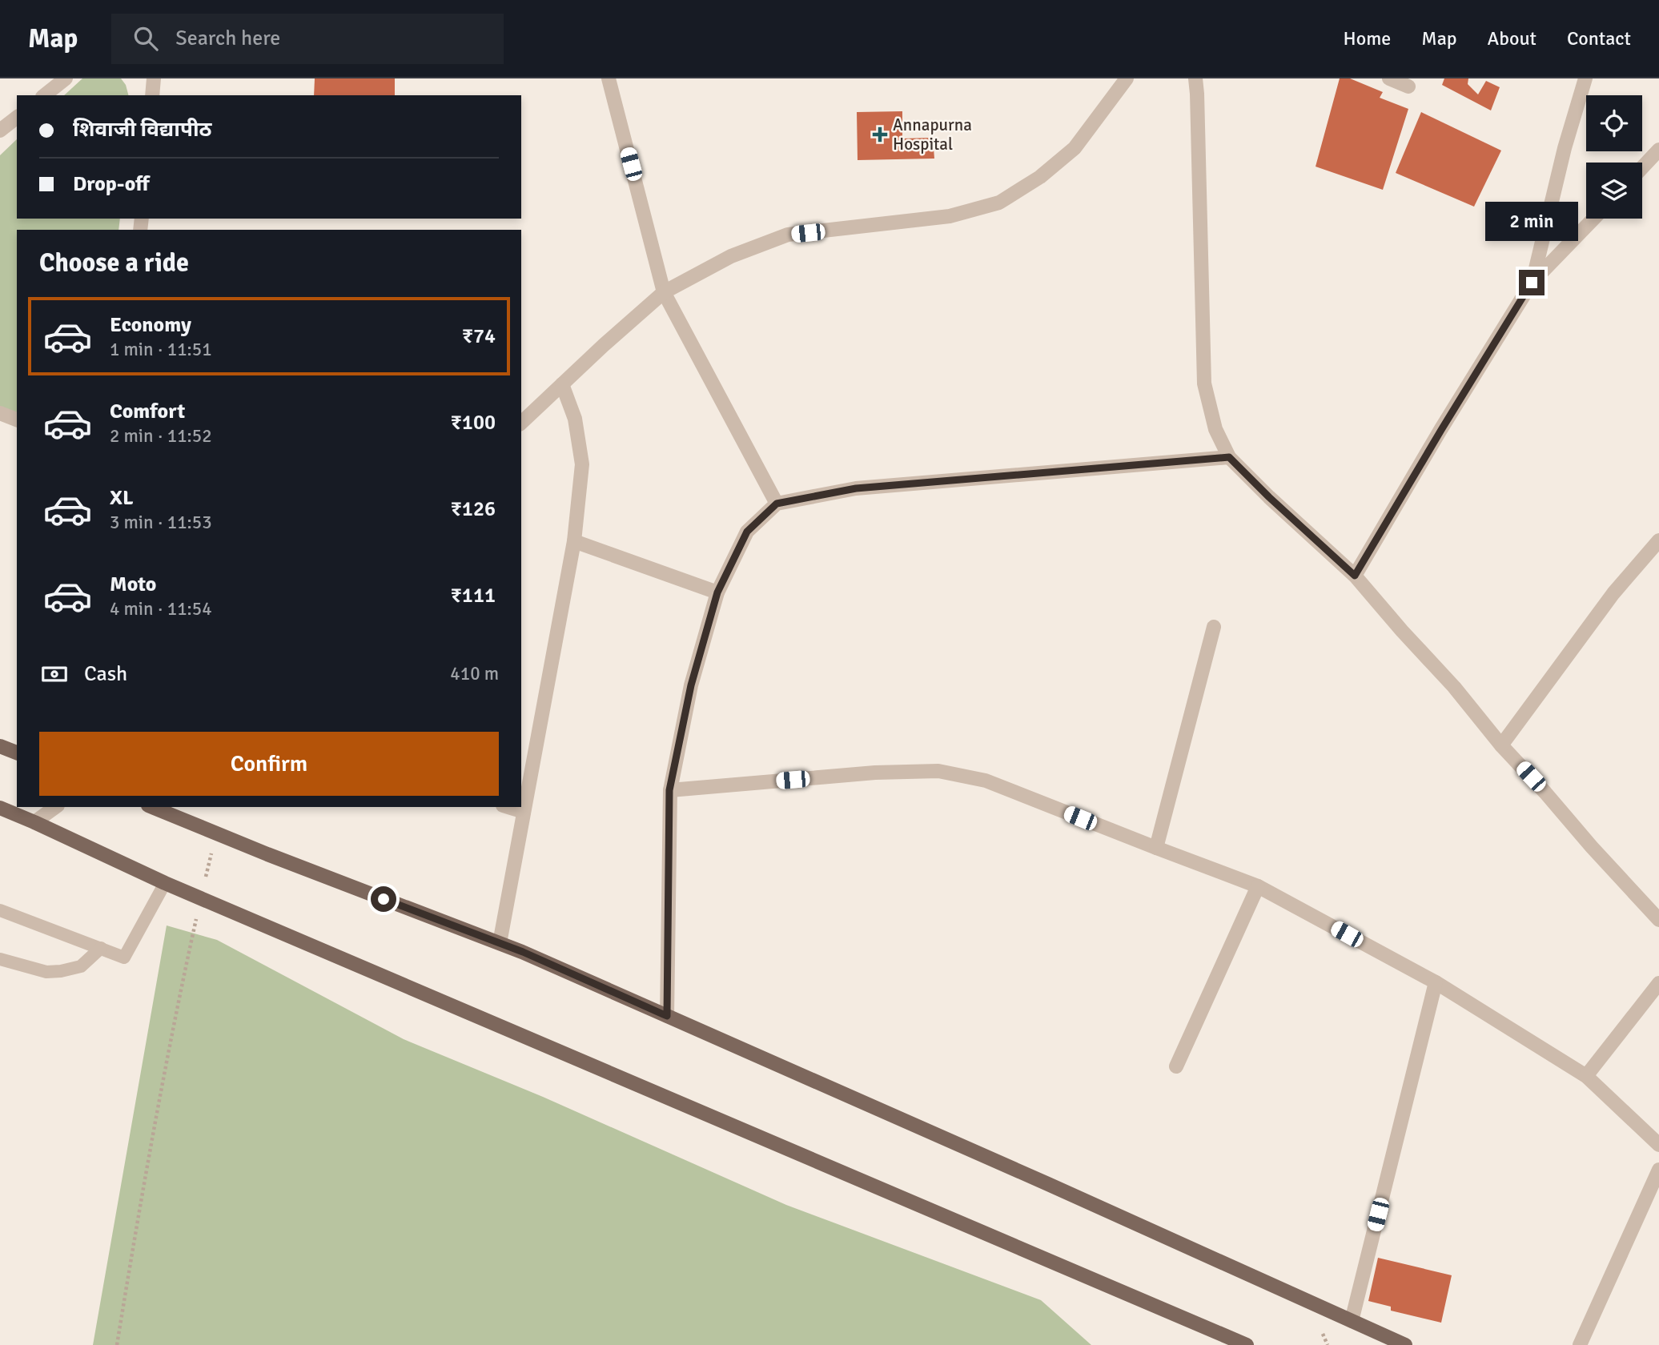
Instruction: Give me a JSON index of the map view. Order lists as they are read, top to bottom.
{
  "places": {
    "health": ["Annapurna Hospital"]
  },
  "page": {
    "header": "Map",
    "search": "Search here",
    "nav": [
      "Home",
      "Map",
      "About",
      "Contact"
    ],
    "banner": ["शिवाजी विद्यापीठ", "Drop-off"],
    "bubble": "2 min",
    "heading": "Choose a ride",
    "list": [
      {
        "name": "Economy",
        "note": "1 min · 11:51",
        "value": "₹74"
      },
      {
        "name": "Comfort",
        "note": "2 min · 11:52",
        "value": "₹100"
      },
      {
        "name": "XL",
        "note": "3 min · 11:53",
        "value": "₹126"
      },
      {
        "name": "Moto",
        "note": "4 min · 11:54",
        "value": "₹111"
      }
    ],
    "pay": ["Cash", "410 m"],
    "buttons": "Confirm"
  }
}
